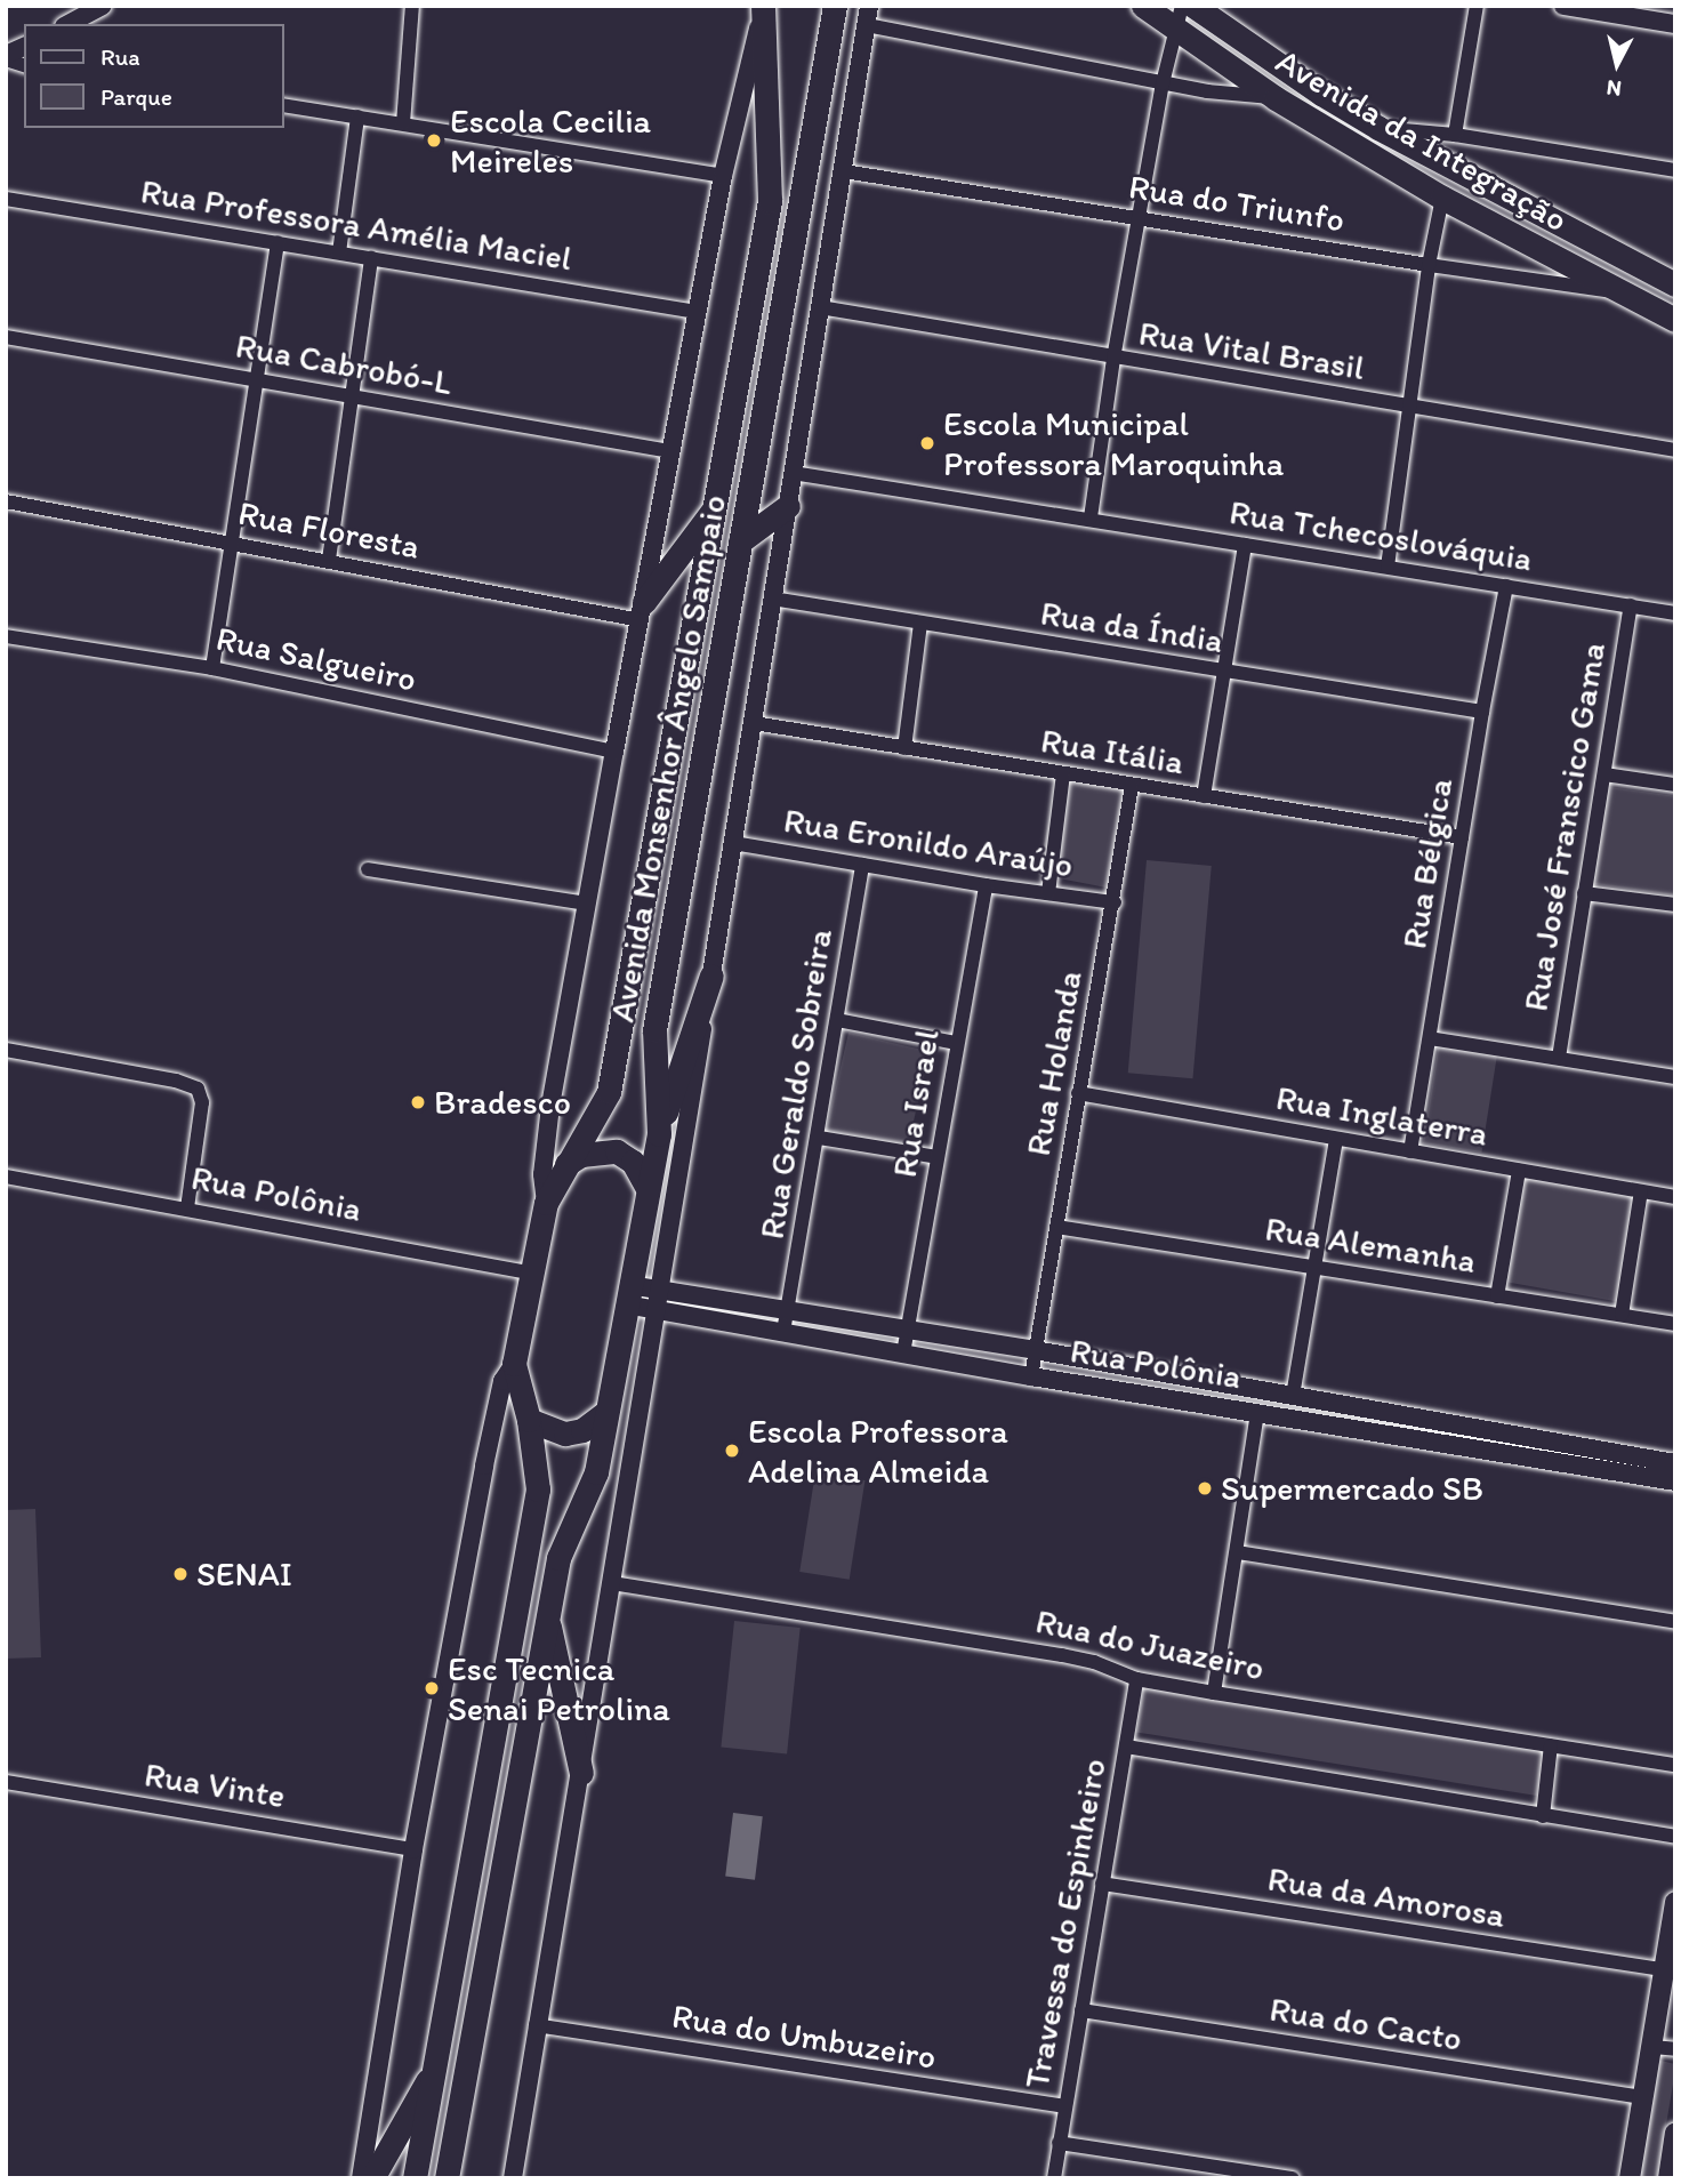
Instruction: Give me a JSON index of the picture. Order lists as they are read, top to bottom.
{
  "streets": {
    "main road": ["Avenida da Integração", "Avenida Monsenhor Ângelo Sampaio"],
    "street": [
      "Rua do Triunfo",
      "Rua Professora Amélia Maciel",
      "Rua Vital Brasil",
      "Rua Cabrobó-L",
      "Rua Floresta",
      "Rua Tchecoslováquia",
      "Rua da Índia",
      "Rua Salgueiro",
      "Rua Itália",
      "Rua José Franscico Gama",
      "Rua Eronildo Araújo",
      "Rua Bélgica",
      "Rua Holanda",
      "Rua Geraldo Sobreira",
      "Rua Israel",
      "Rua Inglaterra",
      "Rua Polônia",
      "Rua Alemanha",
      "Rua do Juazeiro",
      "Rua Vinte",
      "Rua da Amorosa",
      "Travessa do Espinheiro",
      "Rua do Cacto",
      "Rua do Umbuzeiro"
    ]
  },
  "crossings": [
    ["Avenida da Integração", "Rua do Triunfo"],
    ["Rua Professora Amélia Maciel", "Avenida Monsenhor Ângelo Sampaio"],
    ["Rua Cabrobó-L", "Avenida Monsenhor Ângelo Sampaio"],
    ["Rua Floresta", "Avenida Monsenhor Ângelo Sampaio"],
    ["Rua Tchecoslováquia", "Rua José Franscico Gama"],
    ["Rua Tchecoslováquia", "Rua Bélgica"],
    ["Rua da Índia", "Rua Bélgica"],
    ["Rua Salgueiro", "Avenida Monsenhor Ângelo Sampaio"],
    ["Rua Itália", "Rua Bélgica"],
    ["Rua Itália", "Rua Holanda"],
    ["Avenida Monsenhor Ângelo Sampaio", "Rua Polônia"],
    ["Avenida Monsenhor Ângelo Sampaio", "Rua Vinte"],
    ["Rua Eronildo Araújo", "Rua Holanda"],
    ["Rua Eronildo Araújo", "Rua Geraldo Sobreira"],
    ["Rua Eronildo Araújo", "Rua Israel"],
    ["Rua Bélgica", "Rua Inglaterra"],
    ["Rua Holanda", "Rua Inglaterra"],
    ["Rua Holanda", "Rua Polônia"],
    ["Rua Holanda", "Rua Alemanha"],
    ["Rua Geraldo Sobreira", "Rua Polônia"],
    ["Rua Israel", "Rua Polônia"],
    ["Rua do Juazeiro", "Travessa do Espinheiro"],
    ["Rua da Amorosa", "Travessa do Espinheiro"],
    ["Travessa do Espinheiro", "Rua do Cacto"],
    ["Travessa do Espinheiro", "Rua do Umbuzeiro"]
  ],
  "places": [
    "Escola Cecilia Meireles",
    "Escola Municipal Professora Maroquinha",
    "Bradesco",
    "Escola Professora Adelina Almeida",
    "Supermercado SB",
    "SENAI",
    "Esc Tecnica Senai Petrolina"
  ],
  "legend": ["Rua", "Parque"],
  "north": "bottom"
}
